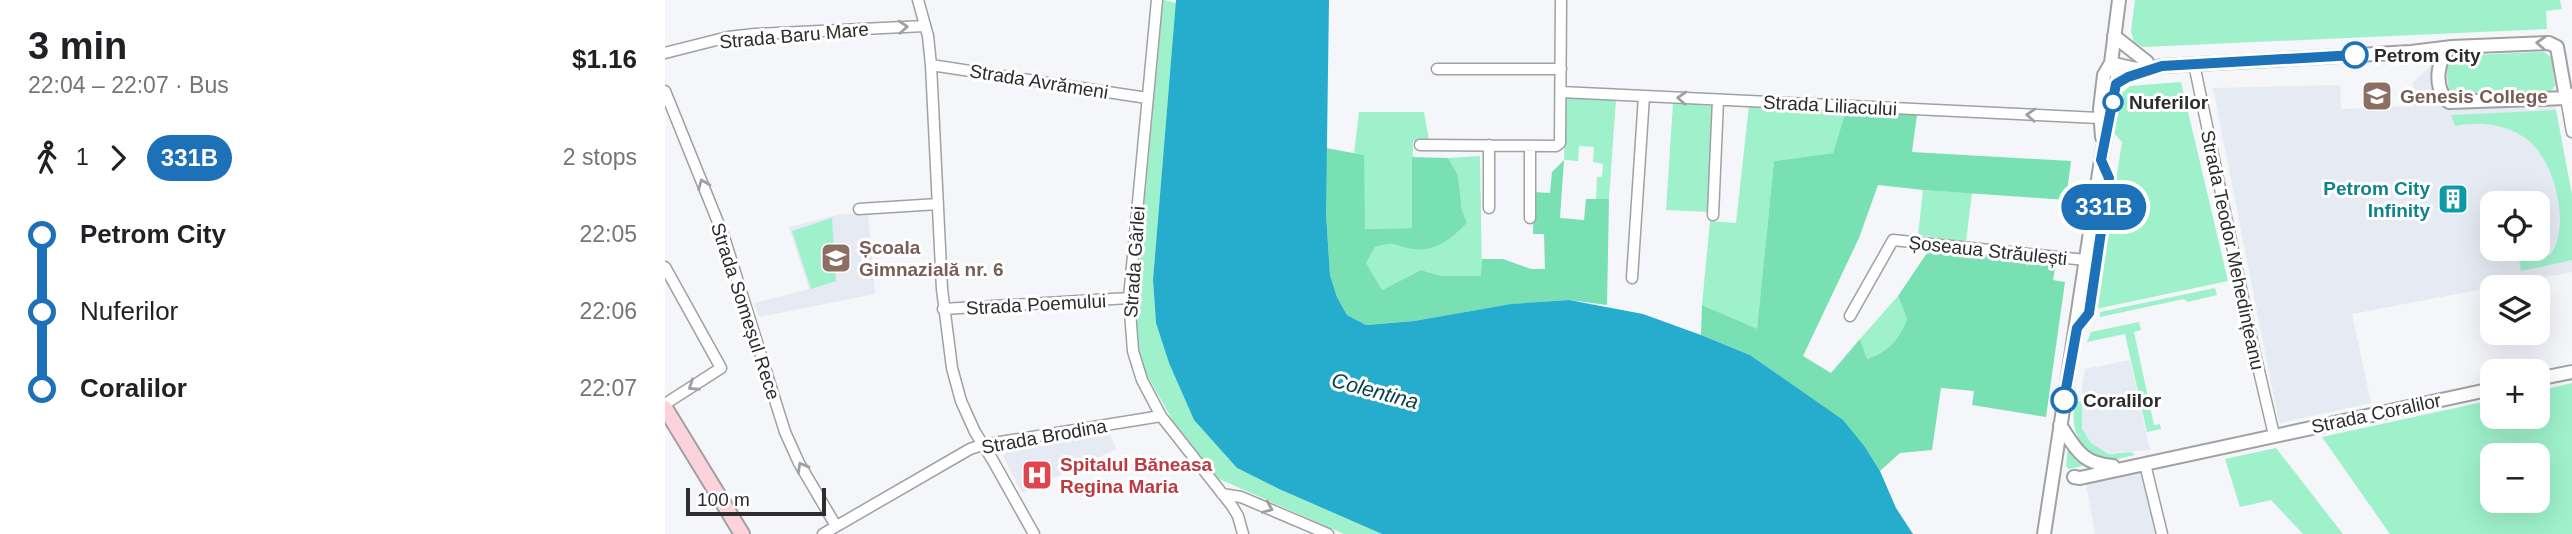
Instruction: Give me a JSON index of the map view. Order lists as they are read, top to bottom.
{
  "streets": {
    "street": [
      "Strada Baru Mare",
      "Strada Avrămeni",
      "Strada Liliacului",
      "Șoseaua Străulești",
      "Strada Teodor Mehedințeanu",
      "Strada Gârlei",
      "Strada Poemului",
      "Strada Someșul Rece",
      "Strada Coralilor",
      "Strada Brodina"
    ]
  },
  "crossings": [
    ["Strada Avrămeni", "Strada Gârlei"],
    ["Strada Liliacului", "Șoseaua Străulești"],
    ["Șoseaua Străulești", "Strada Coralilor"],
    ["Strada Teodor Mehedințeanu", "Strada Coralilor"],
    ["Strada Gârlei", "Strada Poemului"],
    ["Strada Gârlei", "Strada Brodina"],
    ["Strada Someșul Rece", "Strada Brodina"]
  ],
  "one_way": ["Strada Baru Mare", "Strada Liliacului", "Strada Someșul Rece"],
  "water": ["Colentina"],
  "places": {
    "other": ["Petrom City", "Nuferilor", "Coralilor"],
    "school or university": ["Genesis College", "Școala Gimnazială nr. 6"],
    "building": ["Petrom City Infinity"],
    "hospital": ["Spitalul Băneasa Regina Maria"]
  },
  "lines": ["bus line 331B"],
  "scale_bar": "100 m",
  "page": {
    "heading": ["3 min", "22:04 – 22:07 · Bus", "$1.16"],
    "on_map": "331B",
    "legs": ["1", "331B", "2 stops"],
    "map_buttons": ["+", "−"],
    "list": [
      {
        "name": "Petrom City",
        "value": "22:05"
      },
      {
        "name": "Nuferilor",
        "value": "22:06"
      },
      {
        "name": "Coralilor",
        "value": "22:07"
      }
    ],
    "scale": "100 m"
  }
}
